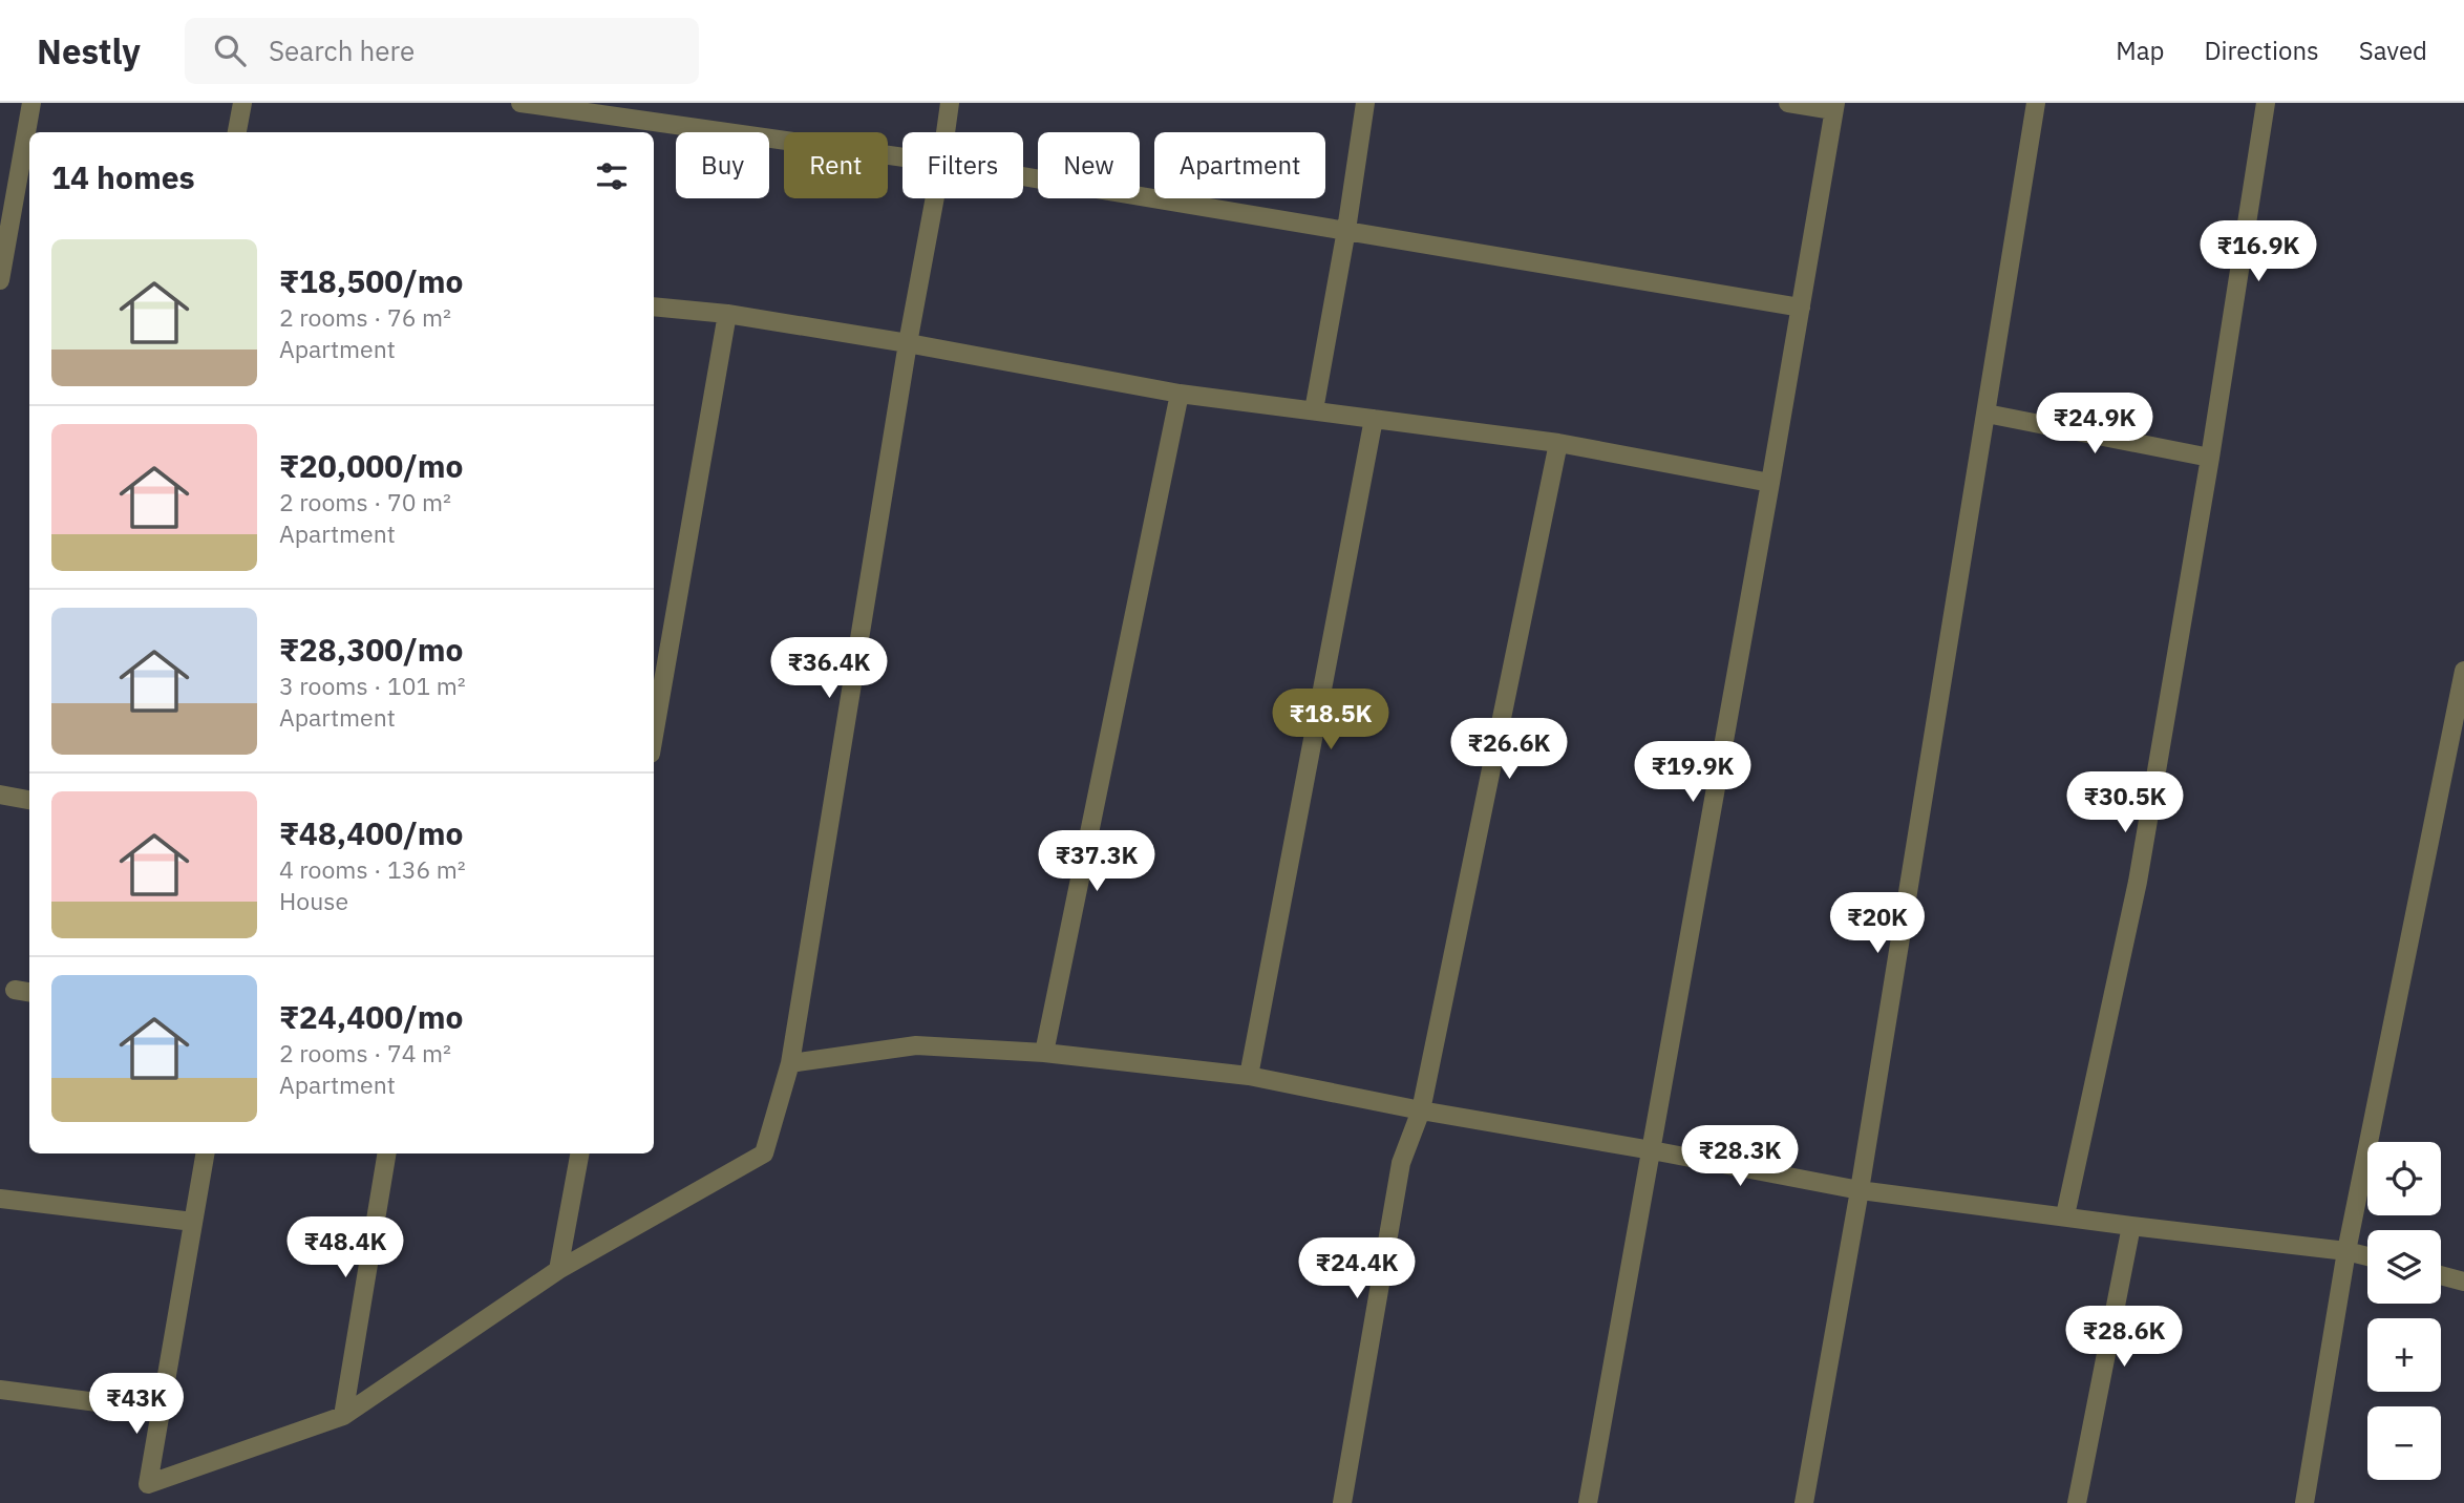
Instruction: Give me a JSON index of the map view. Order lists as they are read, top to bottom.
{
  "page": {
    "header": "Nestly",
    "search": "Search here",
    "nav": ["Map", "Directions", "Saved"],
    "chip": [
      "Buy",
      "Rent",
      "Filters",
      "New",
      "Apartment"
    ],
    "heading": "14 homes",
    "price": [
      "₹16.9K",
      "₹24.9K",
      "₹36.4K",
      "₹18.5K",
      "₹26.6K",
      "₹19.9K",
      "₹30.5K",
      "₹37.3K",
      "₹20K",
      "₹28.3K",
      "₹48.4K",
      "₹24.4K",
      "₹28.6K",
      "₹43K"
    ],
    "list": [
      {
        "name": "₹18,500/mo",
        "note": "2 rooms · 76 m² · Apartment"
      },
      {
        "name": "₹20,000/mo",
        "note": "2 rooms · 70 m² · Apartment"
      },
      {
        "name": "₹28,300/mo",
        "note": "3 rooms · 101 m² · Apartment"
      },
      {
        "name": "₹48,400/mo",
        "note": "4 rooms · 136 m² · House"
      },
      {
        "name": "₹24,400/mo",
        "note": "2 rooms · 74 m² · Apartment"
      }
    ],
    "map_buttons": ["+", "−"]
  }
}
